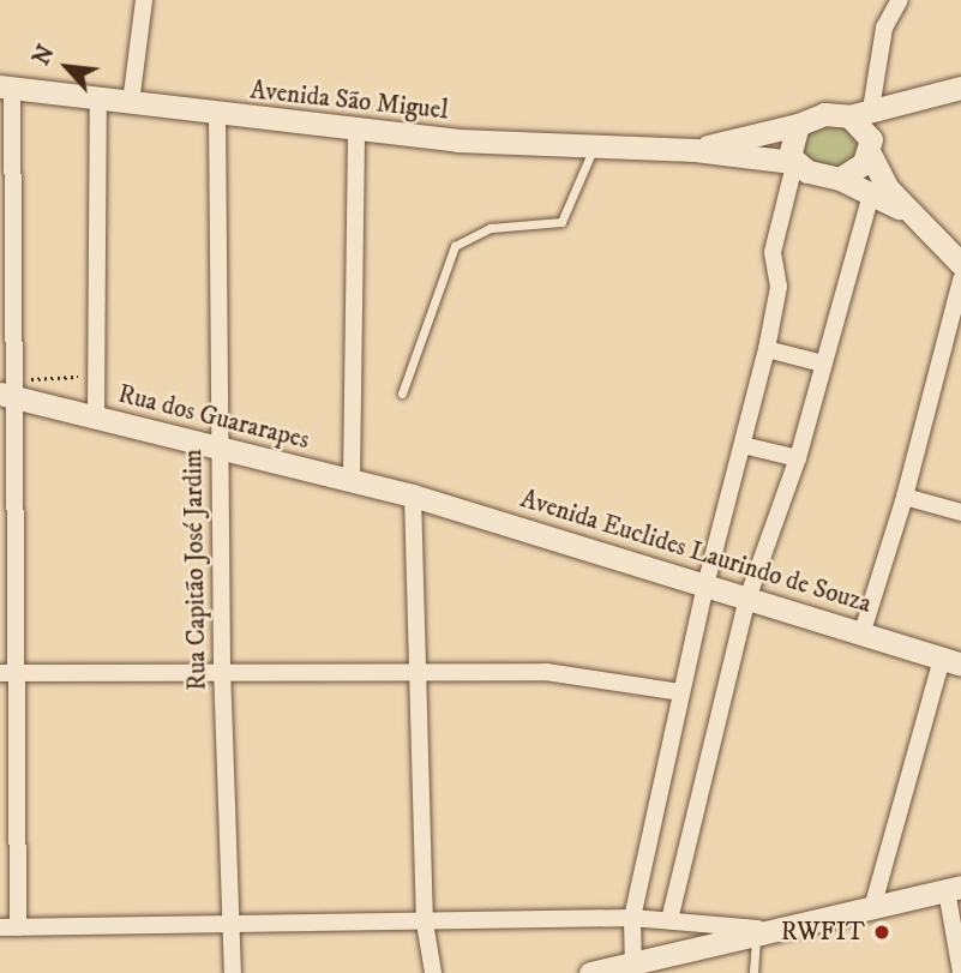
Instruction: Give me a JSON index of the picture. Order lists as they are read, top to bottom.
{
  "streets": {
    "main road": ["Avenida São Miguel", "Rua dos Guararapes", "Avenida Euclides Laurindo de Souza"],
    "street": ["Rua Capitão José Jardim"]
  },
  "crossings": [
    ["Avenida São Miguel", "Rua Capitão José Jardim"],
    ["Rua dos Guararapes", "Avenida Euclides Laurindo de Souza"],
    ["Rua dos Guararapes", "Rua Capitão José Jardim"]
  ],
  "places": ["RWFIT"],
  "north": "top left"
}
